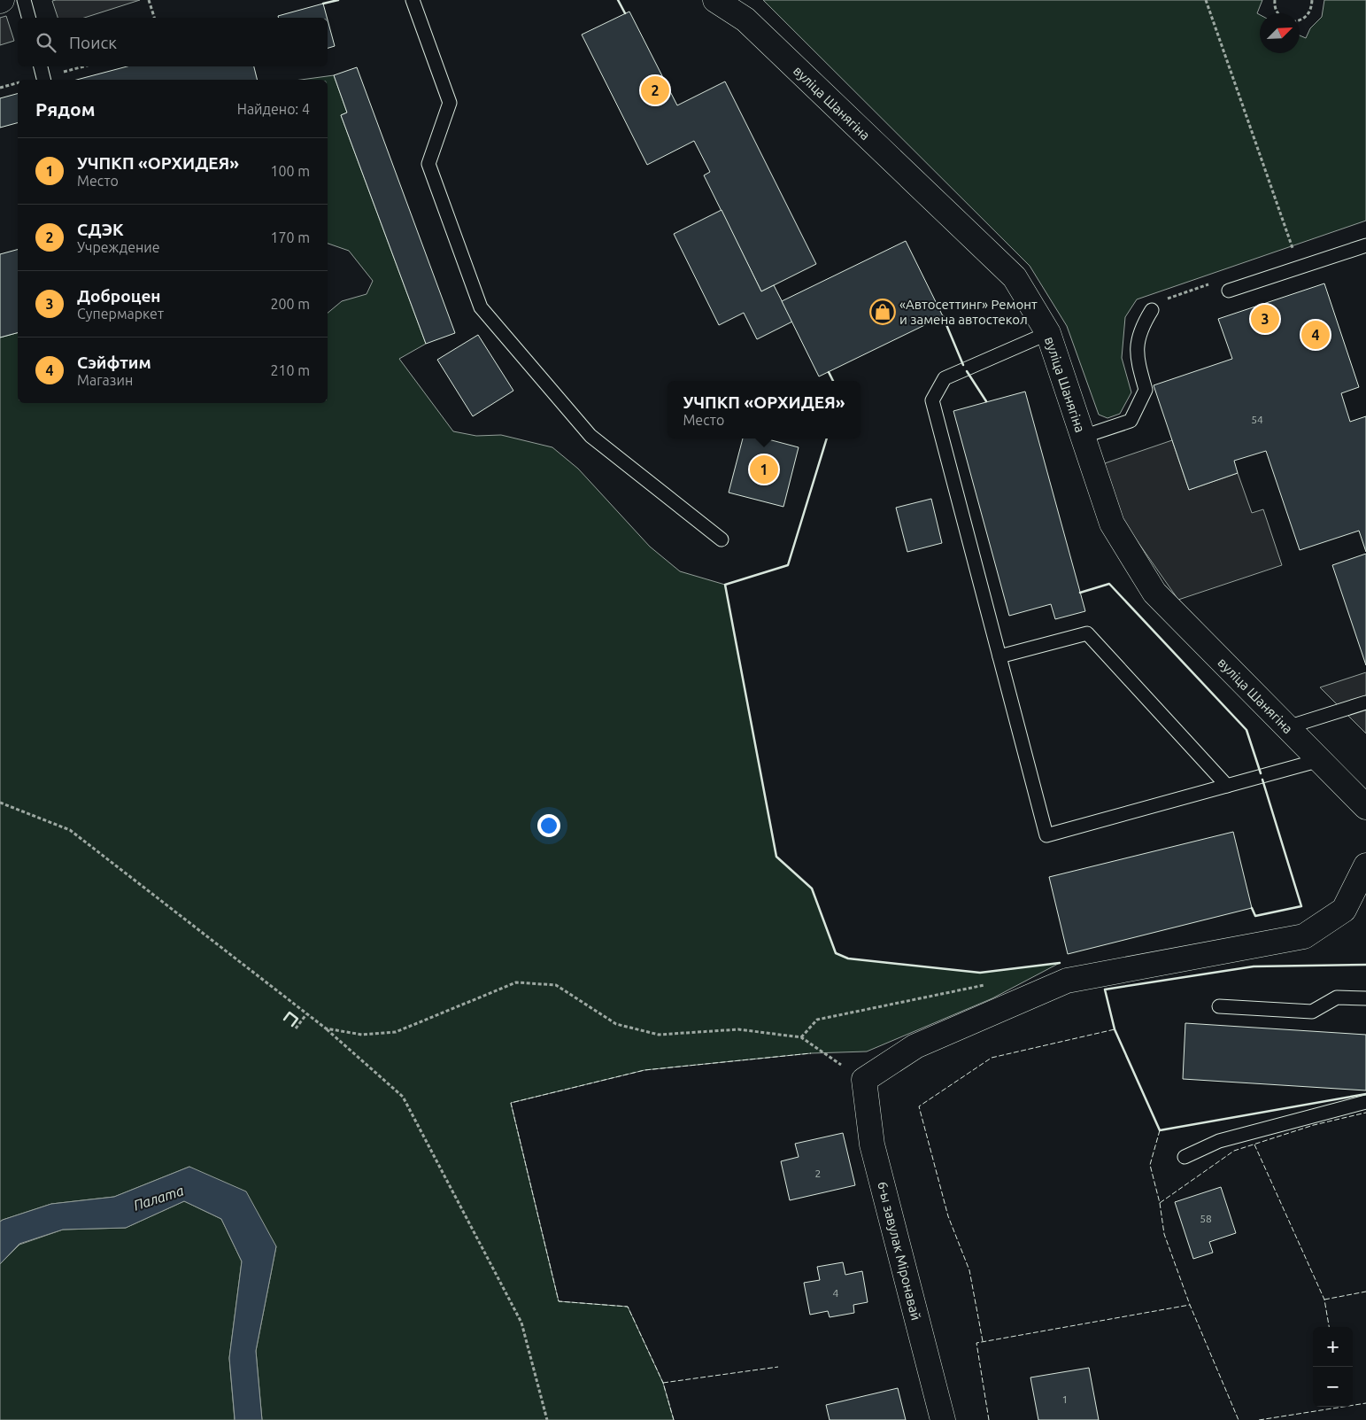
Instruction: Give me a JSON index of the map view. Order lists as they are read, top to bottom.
{
  "streets": {
    "street": ["вуліца Шанягіна", "6-ы завулак Міронавай"]
  },
  "water": ["Палата"],
  "places": {
    "shop": ["«Автосеттинг» Ремонт и замена автостекол"]
  },
  "house_numbers": [
    "54",
    "2",
    "58",
    "4",
    "1"
  ],
  "north": "top right",
  "page": {
    "search": "Поиск",
    "pins": [
      "2",
      "3",
      "4",
      "1"
    ],
    "heading": ["Рядом", "Найдено: 4"],
    "list": [
      {
        "mark": "1",
        "name": "УЧПКП «ОРХИДЕЯ»",
        "note": "Место",
        "value": "100 m"
      },
      {
        "mark": "2",
        "name": "СДЭК",
        "note": "Учреждение",
        "value": "170 m"
      },
      {
        "mark": "3",
        "name": "Доброцен",
        "note": "Супермаркет",
        "value": "200 m"
      },
      {
        "mark": "4",
        "name": "Сэйфтим",
        "note": "Магазин",
        "value": "210 m"
      }
    ],
    "popup": ["УЧПКП «ОРХИДЕЯ»", "Место"],
    "map_buttons": ["+", "−"]
  }
}
